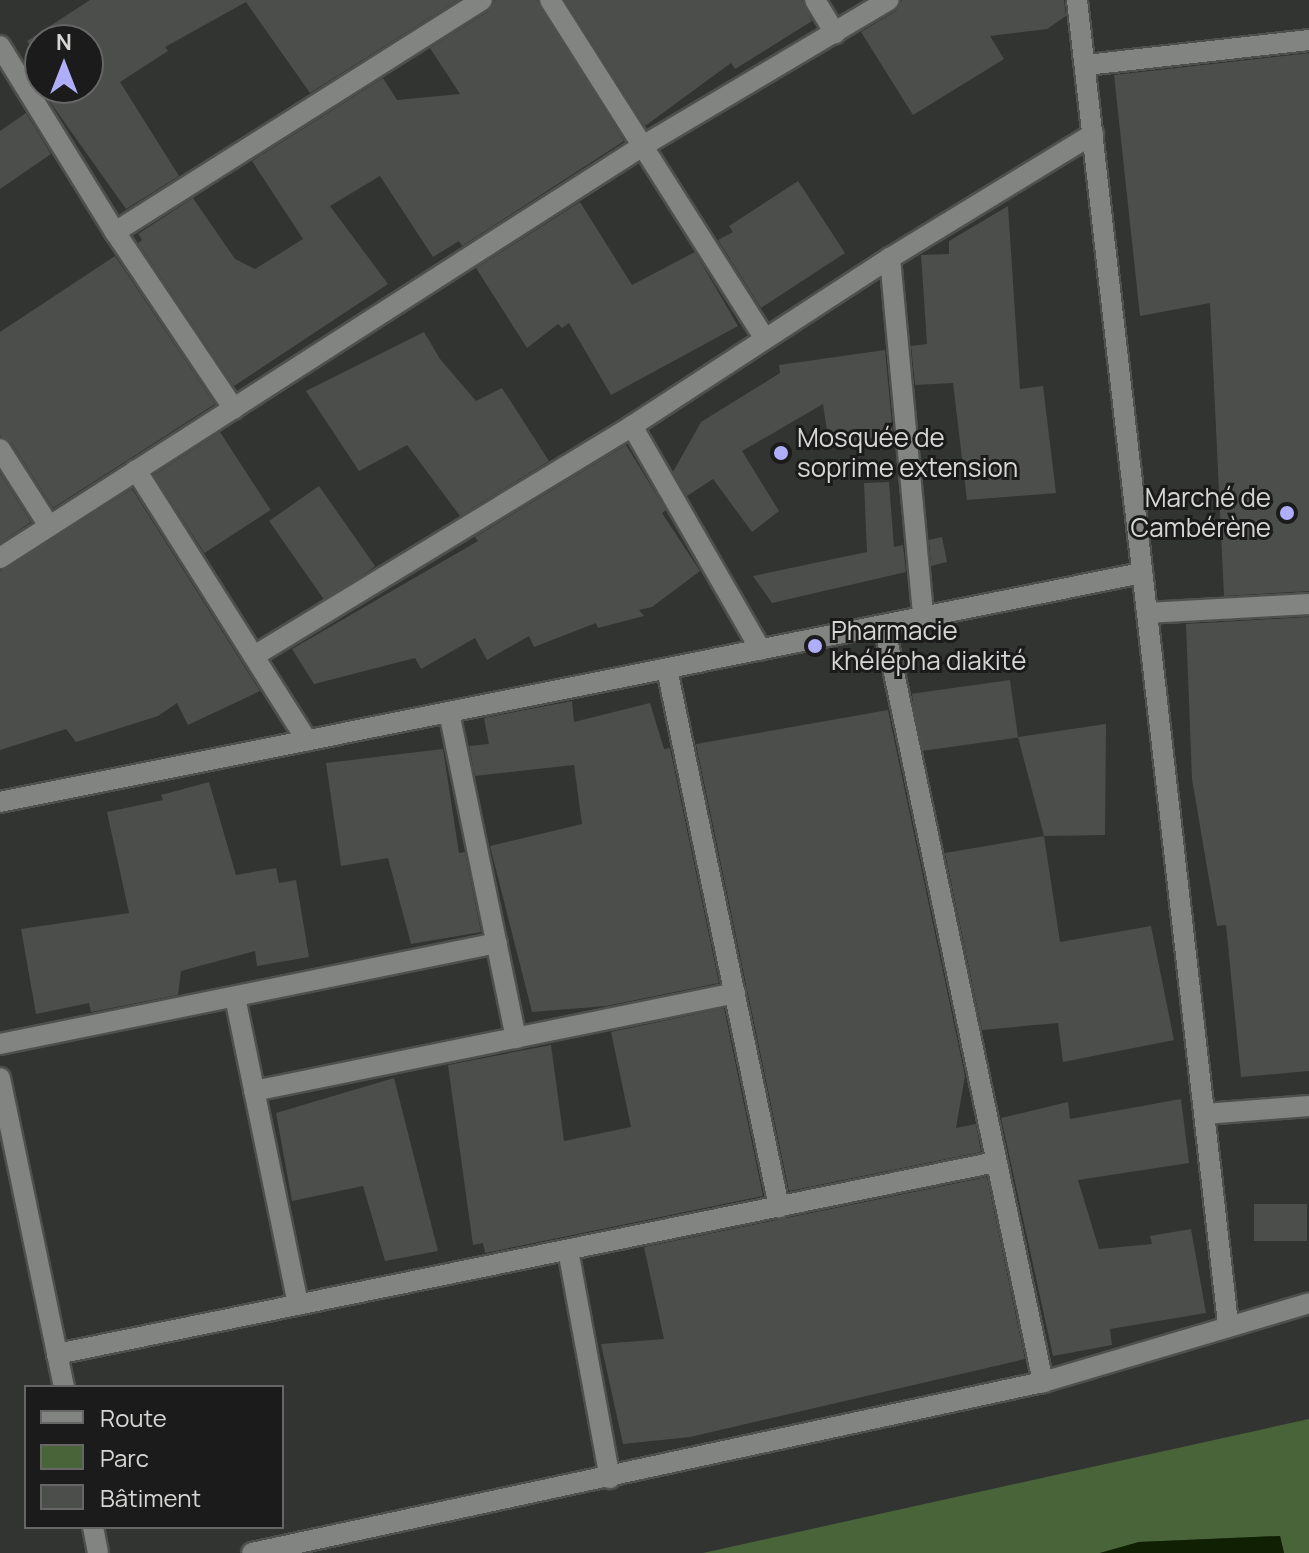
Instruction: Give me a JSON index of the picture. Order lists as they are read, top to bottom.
{
  "places": ["Mosquée de soprime extension", "Marché de Cambérène", "Pharmacie khélépha diakité"],
  "legend": ["Route", "Parc", "Bâtiment"],
  "north": "top"
}
